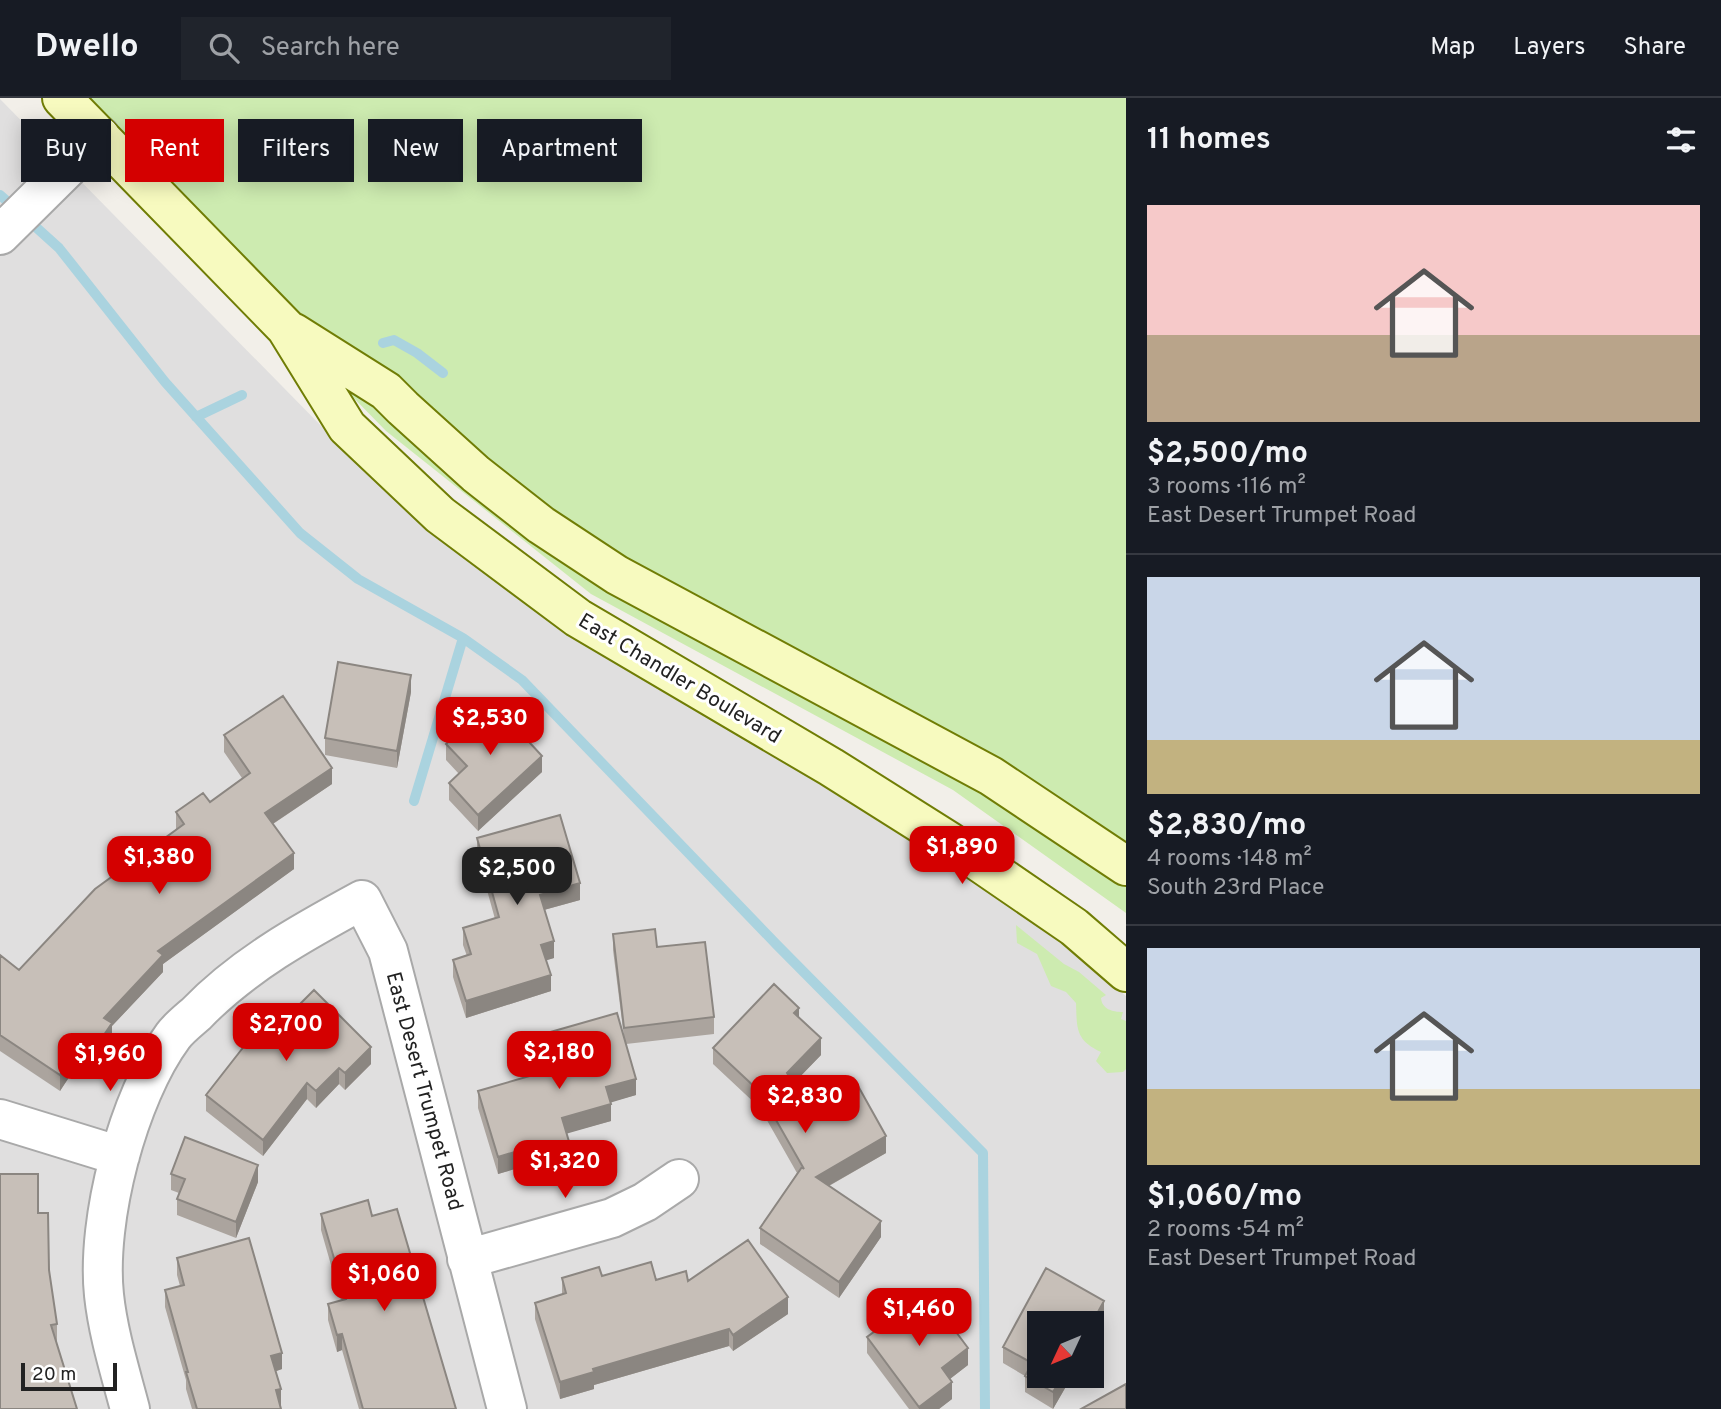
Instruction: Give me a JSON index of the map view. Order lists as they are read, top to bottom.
{
  "streets": {
    "main road": ["East Chandler Boulevard"],
    "street": ["East Desert Trumpet Road"]
  },
  "scale_bar": "20 m",
  "north": "bottom left",
  "page": {
    "header": "Dwello",
    "search": "Search here",
    "nav": ["Map", "Layers", "Share"],
    "heading": "11 homes",
    "chip": [
      "Buy",
      "Rent",
      "Filters",
      "New",
      "Apartment"
    ],
    "list": [
      {
        "name": "$2,500/mo",
        "note": "3 rooms · 116 m² · East Desert Trumpet Road"
      },
      {
        "name": "$2,830/mo",
        "note": "4 rooms · 148 m² · South 23rd Place"
      },
      {
        "name": "$1,060/mo",
        "note": "2 rooms · 54 m² · East Desert Trumpet Road"
      }
    ],
    "price": [
      "$2,530",
      "$1,890",
      "$1,380",
      "$2,500",
      "$2,700",
      "$2,180",
      "$1,960",
      "$2,830",
      "$1,320",
      "$1,060",
      "$1,460"
    ],
    "scale": "20 m"
  }
}
